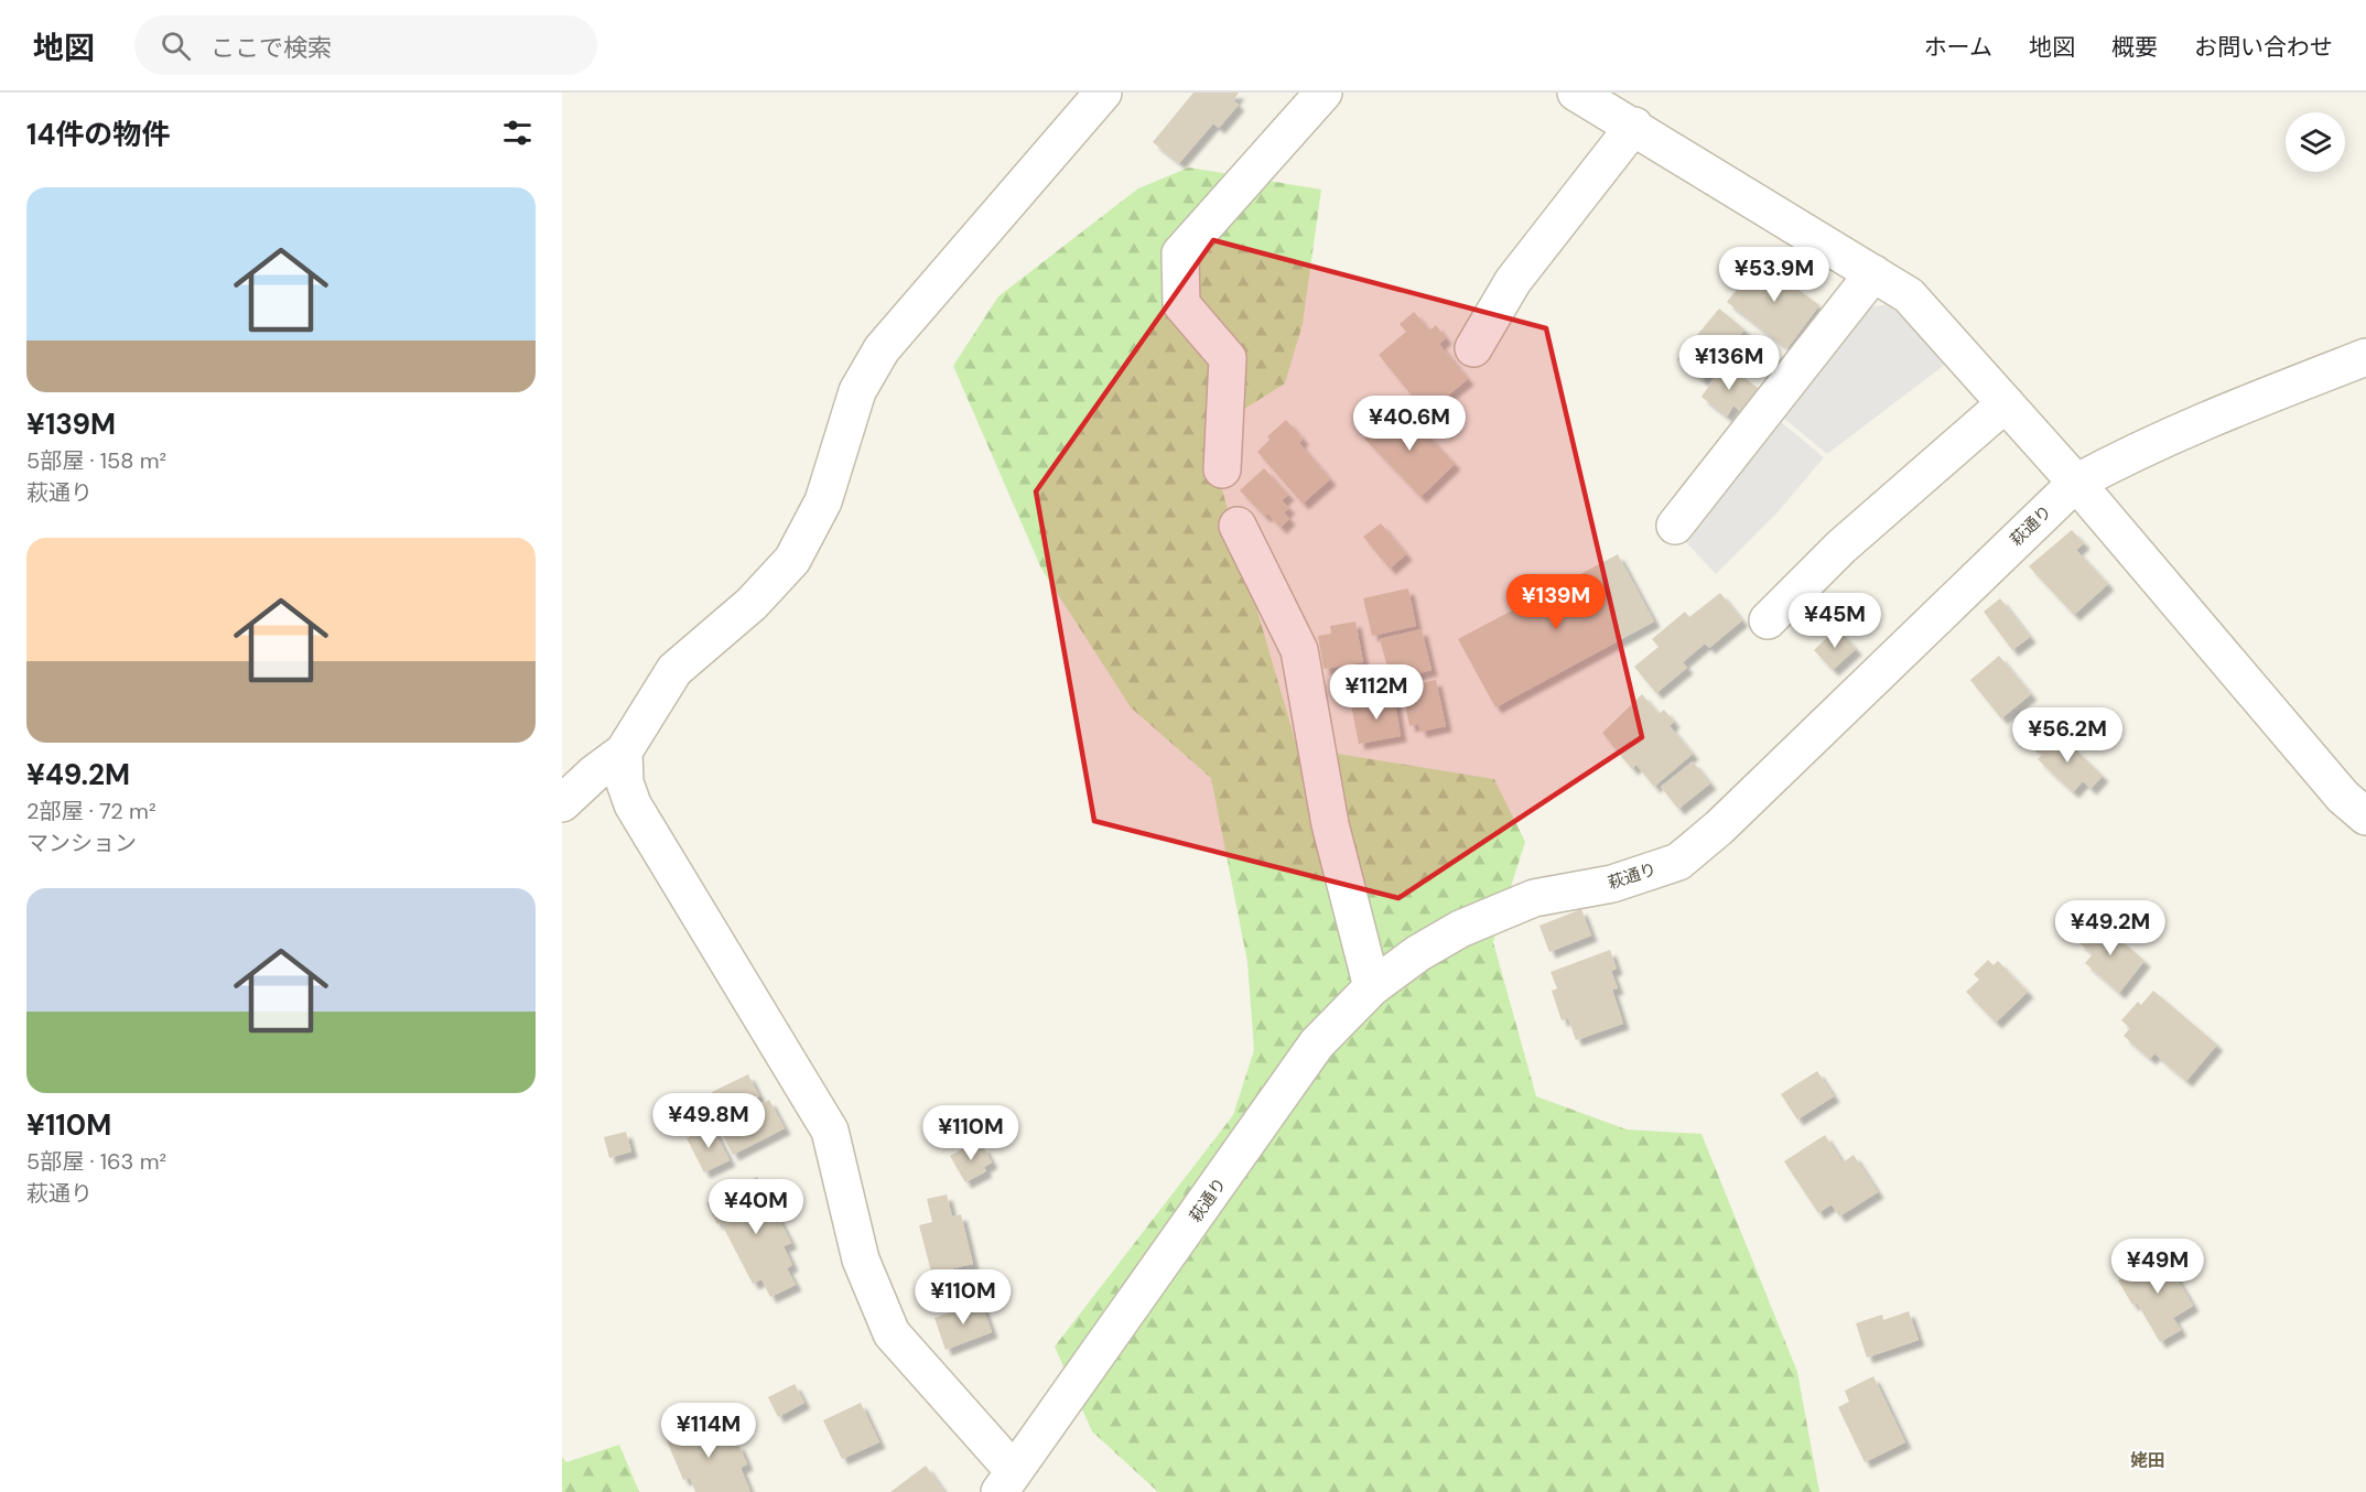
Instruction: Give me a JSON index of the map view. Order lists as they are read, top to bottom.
{
  "streets": {
    "street": ["萩通り"]
  },
  "districts": ["姥田"],
  "page": {
    "header": "地図",
    "search": "ここで検索",
    "nav": [
      "ホーム",
      "地図",
      "概要",
      "お問い合わせ"
    ],
    "heading": "14件の物件",
    "list": [
      {
        "name": "¥139M",
        "note": "5部屋 · 158 m² · 萩通り"
      },
      {
        "name": "¥49.2M",
        "note": "2部屋 · 72 m² · マンション"
      },
      {
        "name": "¥110M",
        "note": "5部屋 · 163 m² · 萩通り"
      }
    ],
    "price": [
      "¥53.9M",
      "¥136M",
      "¥40.6M",
      "¥139M",
      "¥45M",
      "¥112M",
      "¥56.2M",
      "¥49.2M",
      "¥49.8M",
      "¥110M",
      "¥40M",
      "¥49M",
      "¥110M",
      "¥114M"
    ]
  }
}
